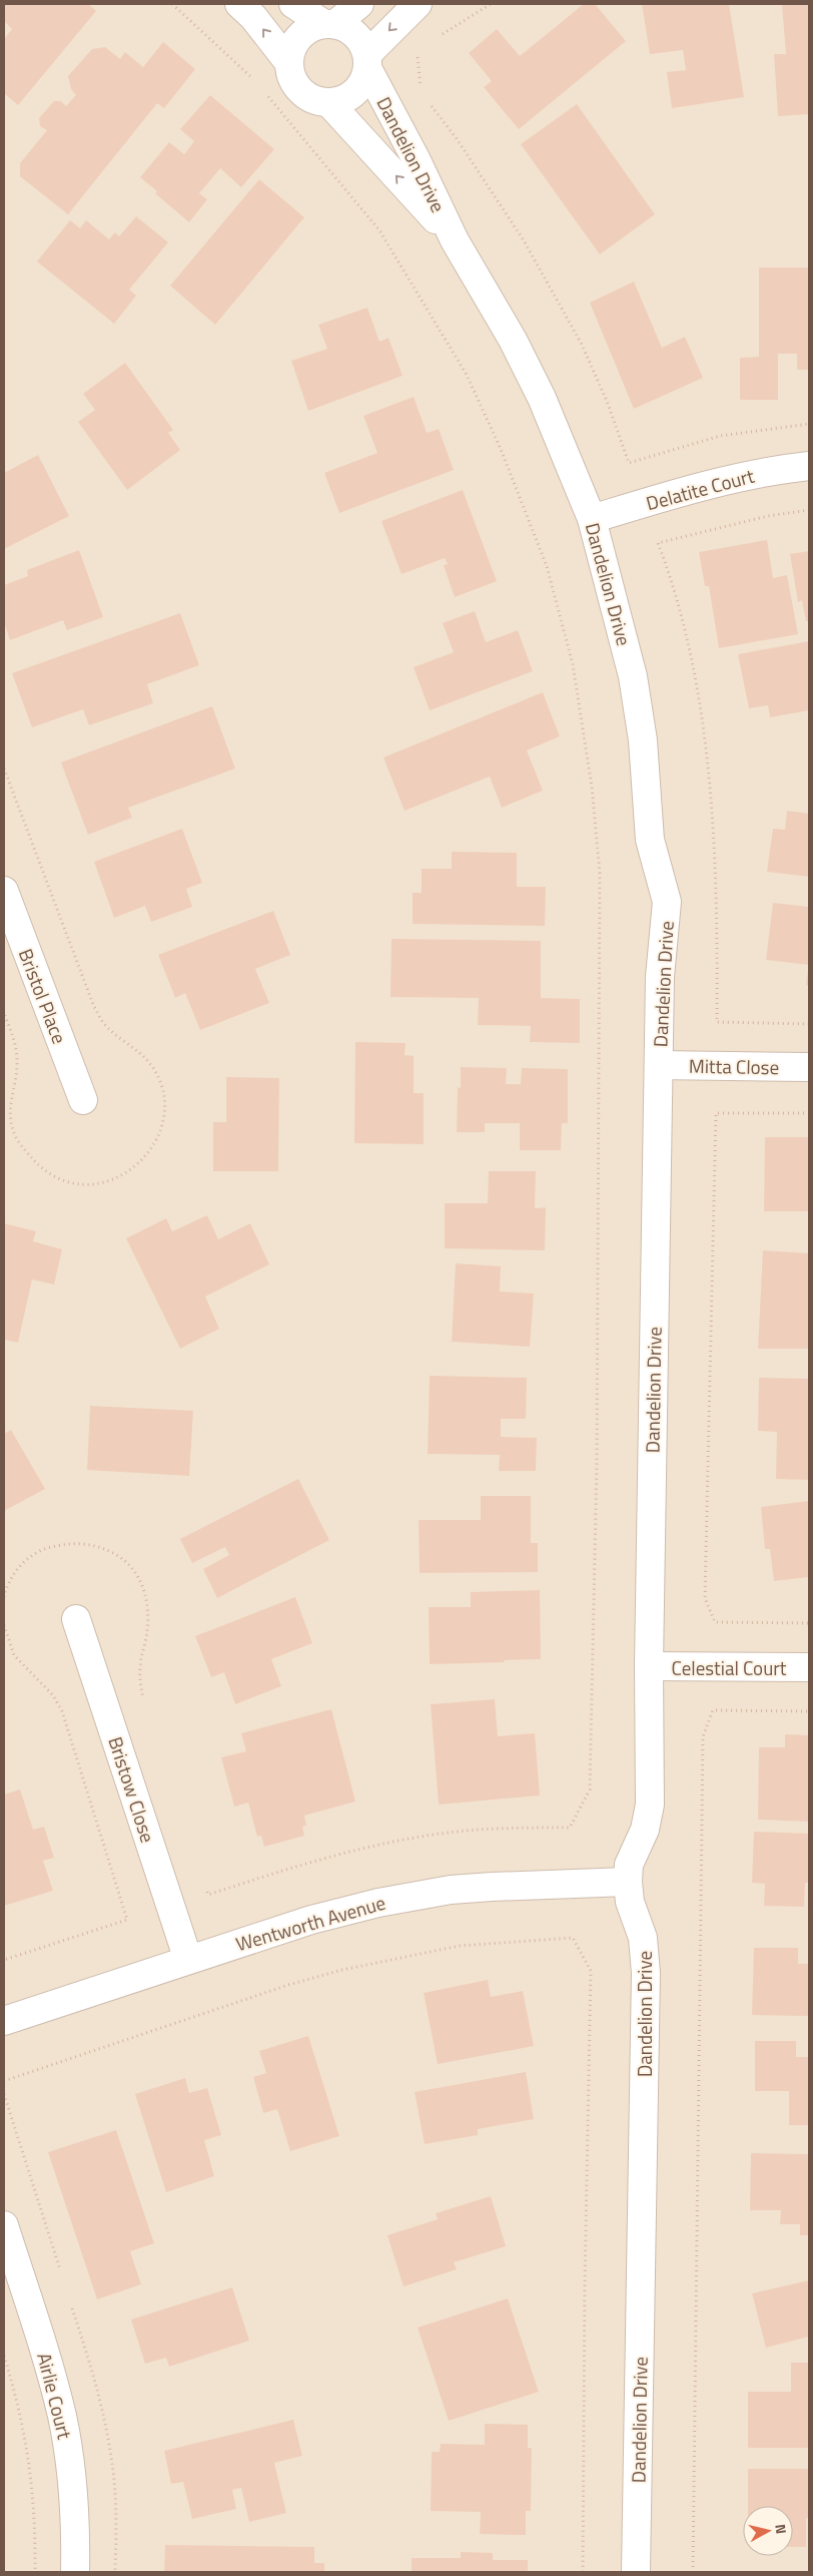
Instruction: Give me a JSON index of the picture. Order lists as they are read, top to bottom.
{
  "streets": {
    "street": [
      "Dandelion Drive",
      "Delatite Court",
      "Bristol Place",
      "Mitta Close",
      "Celestial Court",
      "Bristow Close",
      "Wentworth Avenue",
      "Airlie Court"
    ]
  },
  "crossings": [
    ["Dandelion Drive", "Delatite Court"],
    ["Dandelion Drive", "Mitta Close"],
    ["Dandelion Drive", "Celestial Court"],
    ["Dandelion Drive", "Wentworth Avenue"],
    ["Bristow Close", "Wentworth Avenue"]
  ],
  "north": "right"
}
